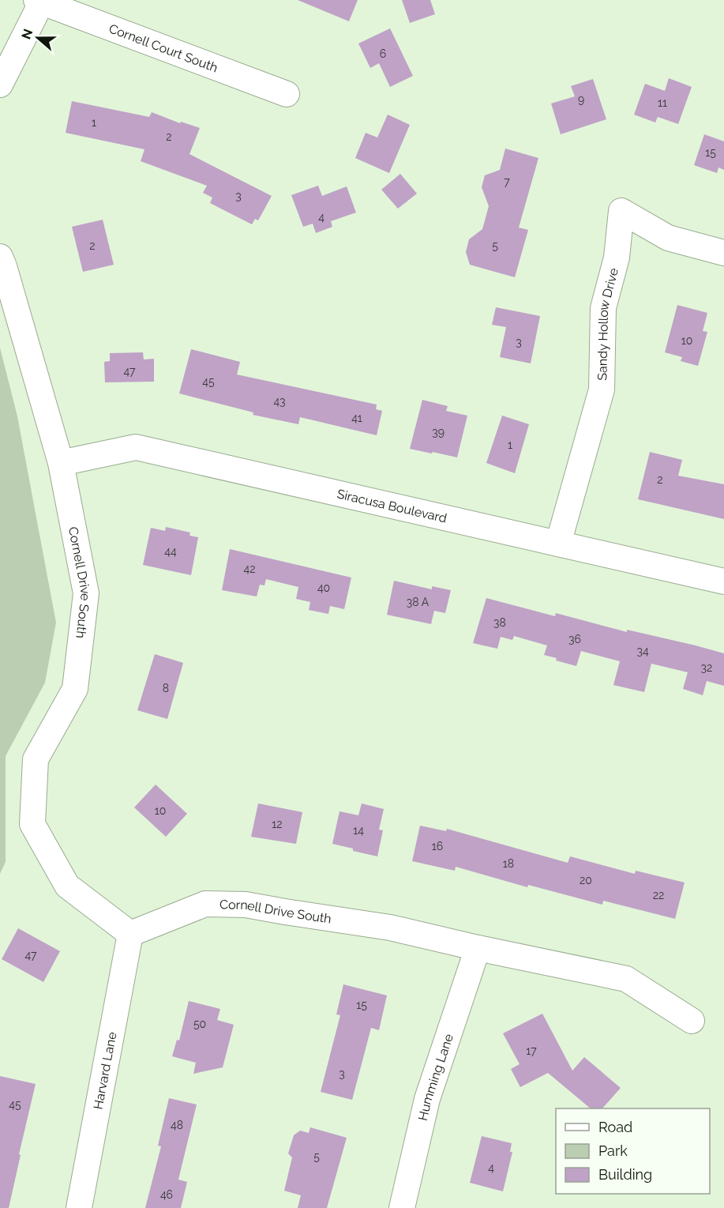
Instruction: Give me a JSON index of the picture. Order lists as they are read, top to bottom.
{
  "streets": {
    "street": [
      "Cornell Court South",
      "Sandy Hollow Drive",
      "Siracusa Boulevard",
      "Cornell Drive South",
      "Harvard Lane",
      "Humming Lane"
    ]
  },
  "crossings": [
    ["Sandy Hollow Drive", "Siracusa Boulevard"],
    ["Siracusa Boulevard", "Cornell Drive South"],
    ["Cornell Drive South", "Harvard Lane"],
    ["Cornell Drive South", "Humming Lane"]
  ],
  "house_numbers": [
    "6",
    "9",
    "11",
    "1",
    "2",
    "15",
    "7",
    "3",
    "4",
    "2",
    "5",
    "10",
    "3",
    "47",
    "45",
    "43",
    "41",
    "39",
    "1",
    "2",
    "44",
    "42",
    "40",
    "38 A",
    "38",
    "36",
    "34",
    "32",
    "8",
    "10",
    "12",
    "14",
    "16",
    "18",
    "20",
    "22",
    "47",
    "15",
    "50",
    "17",
    "3",
    "45",
    "48",
    "5",
    "4",
    "46"
  ],
  "legend": ["Road", "Park", "Building"],
  "north": "left"
}
